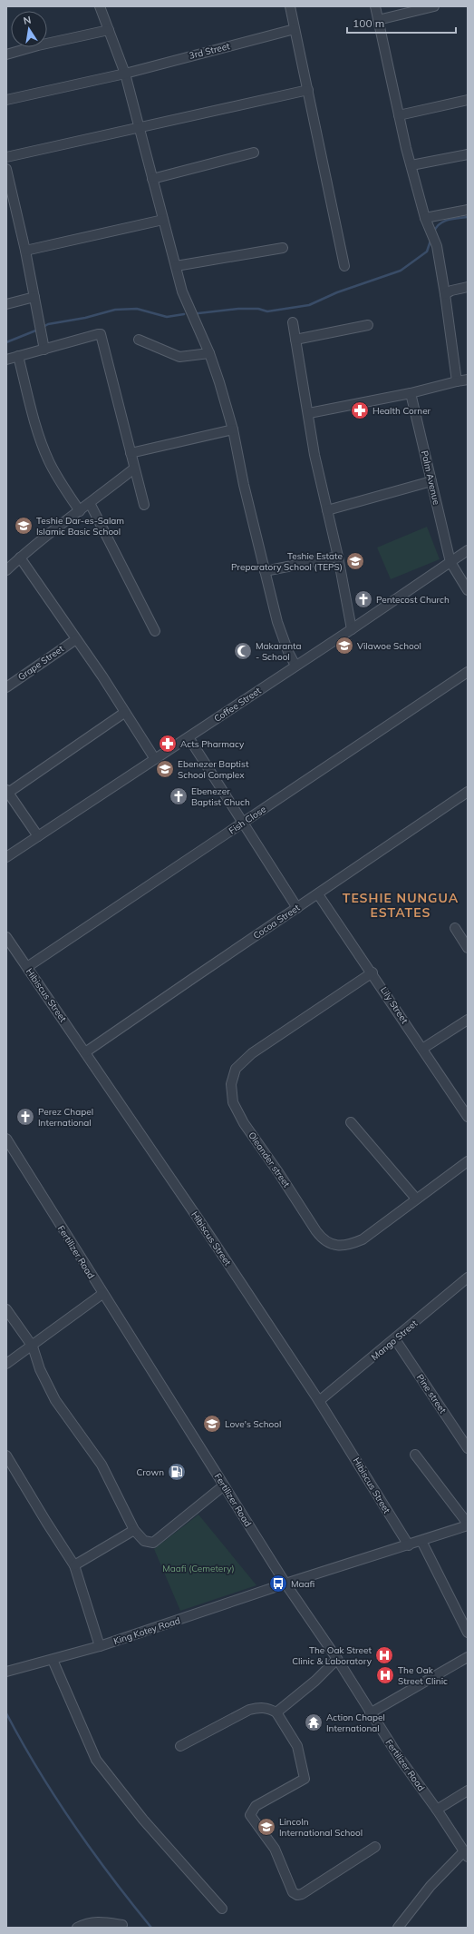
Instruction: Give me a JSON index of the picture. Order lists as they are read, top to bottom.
{
  "streets": {
    "street": [
      "3rd Street",
      "Palm Avenue",
      "Grape Street",
      "Coffee Street",
      "Fish Close",
      "Cocoa Street",
      "Hibiscus Street",
      "Lily Street",
      "Oleander street",
      "Fertilizer Road",
      "Mango Street",
      "Pine street",
      "King Kotey Road"
    ]
  },
  "crossings": [
    ["Palm Avenue", "Coffee Street"],
    ["Fish Close", "Hibiscus Street"],
    ["Cocoa Street", "Hibiscus Street"],
    ["Cocoa Street", "Lily Street"],
    ["Hibiscus Street", "Mango Street"],
    ["Hibiscus Street", "King Kotey Road"],
    ["Lily Street", "Oleander street"],
    ["Fertilizer Road", "King Kotey Road"],
    ["Mango Street", "Pine street"]
  ],
  "districts": ["TESHIE NUNGUA ESTATES"],
  "parks": ["Maafi (Cemetery)"],
  "places": {
    "pharmacy": ["Health Corner", "Acts Pharmacy"],
    "school or university": [
      "Teshie Dar-es-Salam Islamic Basic School",
      "Teshie Estate Preparatory School (TEPS)",
      "Vilawoe School",
      "Ebenezer Baptist School Complex",
      "Love's School",
      "Lincoln International School"
    ],
    "church": ["Pentecost Church", "Ebenezer Baptist Chuch", "Perez Chapel International"],
    "mosque": ["Makaranta - School"],
    "fuel station": ["Crown"],
    "bus stop": ["Maafi"],
    "hospital": ["The Oak Street Clinic & Laboratory", "The Oak Street Clinic"],
    "temple": ["Action Chapel International"]
  },
  "scale_bar": "100 m",
  "north": "top"
}
